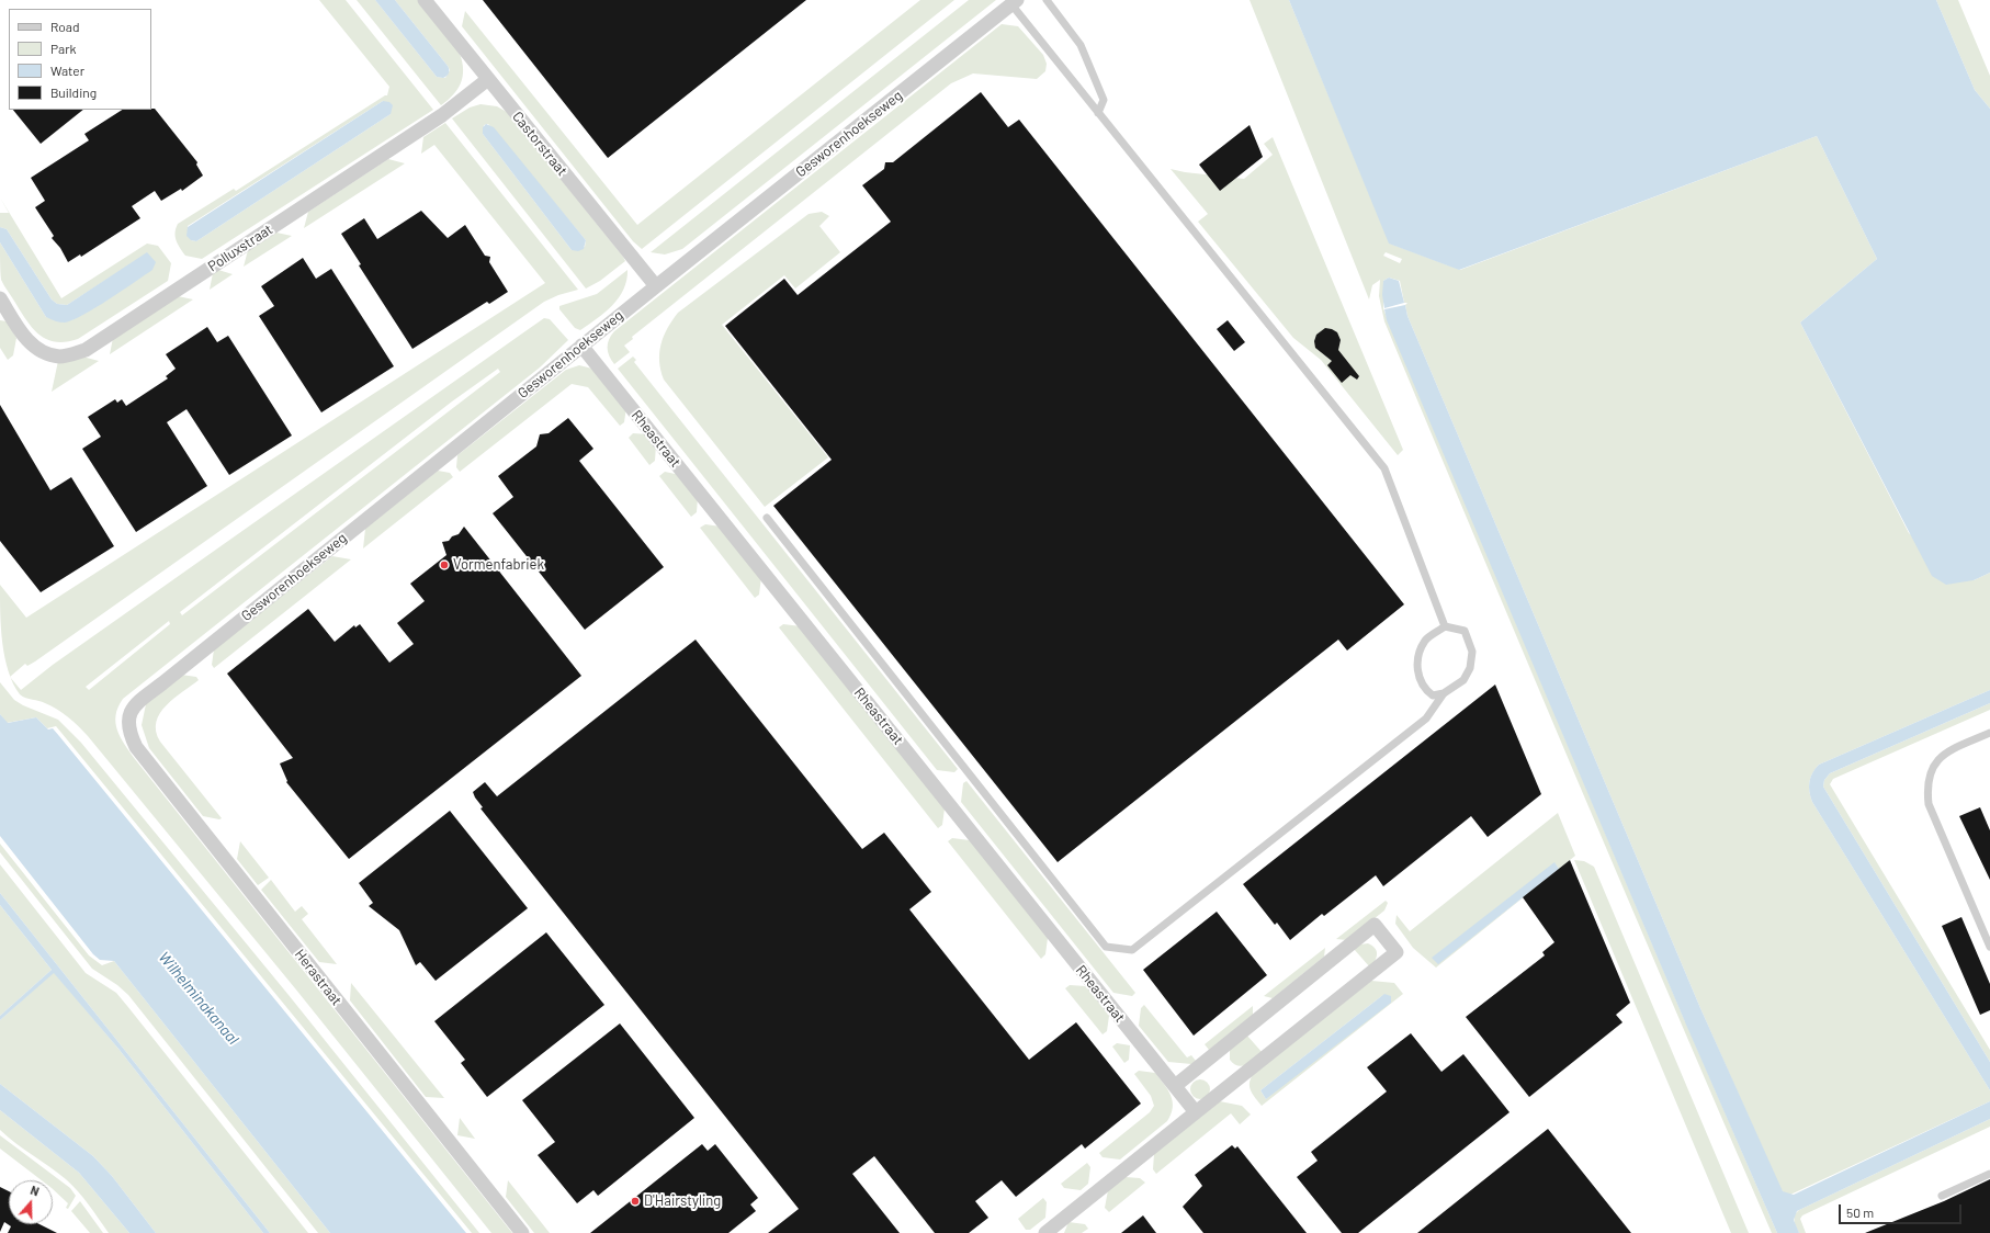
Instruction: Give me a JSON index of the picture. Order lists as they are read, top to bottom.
{
  "streets": {
    "street": [
      "Gesworenhoekseweg",
      "Castorstraat",
      "Polluxstraat",
      "Rheastraat",
      "Herastraat"
    ]
  },
  "crossings": [
    ["Gesworenhoekseweg", "Castorstraat"],
    ["Gesworenhoekseweg", "Rheastraat"],
    ["Gesworenhoekseweg", "Herastraat"],
    ["Castorstraat", "Polluxstraat"]
  ],
  "water": ["Wilhelminakanaal"],
  "places": ["Vormenfabriek", "D'Hairstyling"],
  "legend": [
    "Road",
    "Park",
    "Water",
    "Building"
  ],
  "scale_bar": "50 m",
  "north": "top"
}
